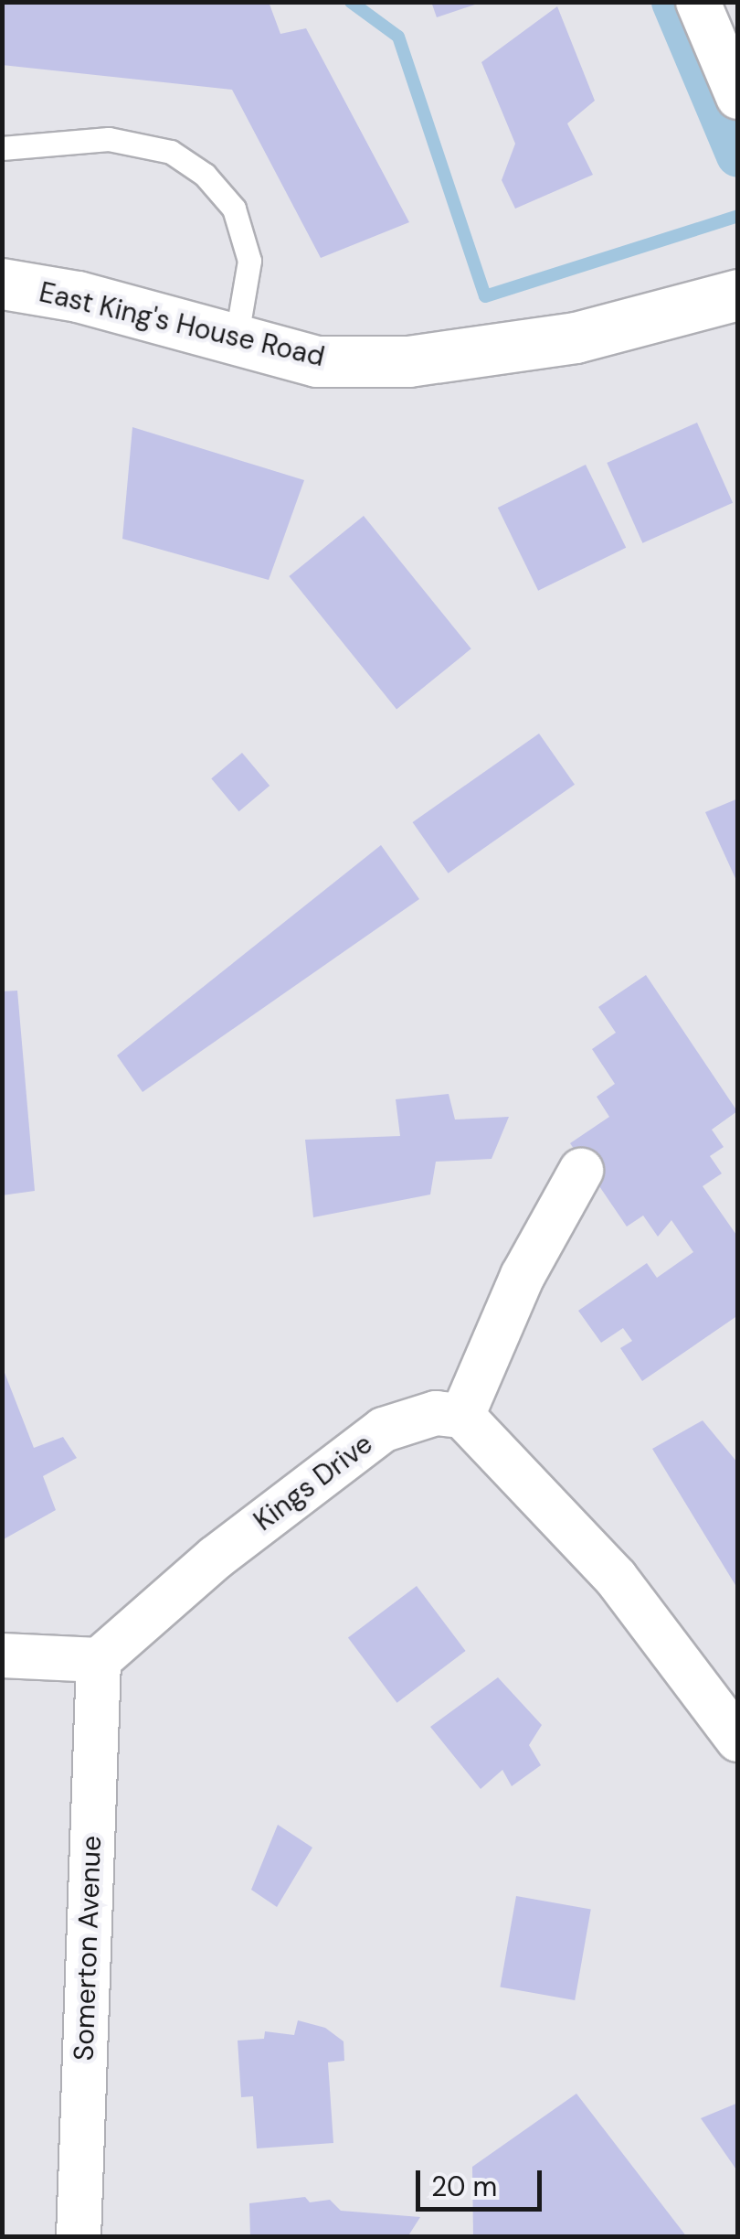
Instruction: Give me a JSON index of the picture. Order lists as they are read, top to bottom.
{
  "streets": {
    "main road": ["East King's House Road"],
    "street": ["Kings Drive", "Somerton Avenue"]
  },
  "crossings": [
    ["Kings Drive", "Somerton Avenue"]
  ],
  "scale_bar": "20 m"
}
